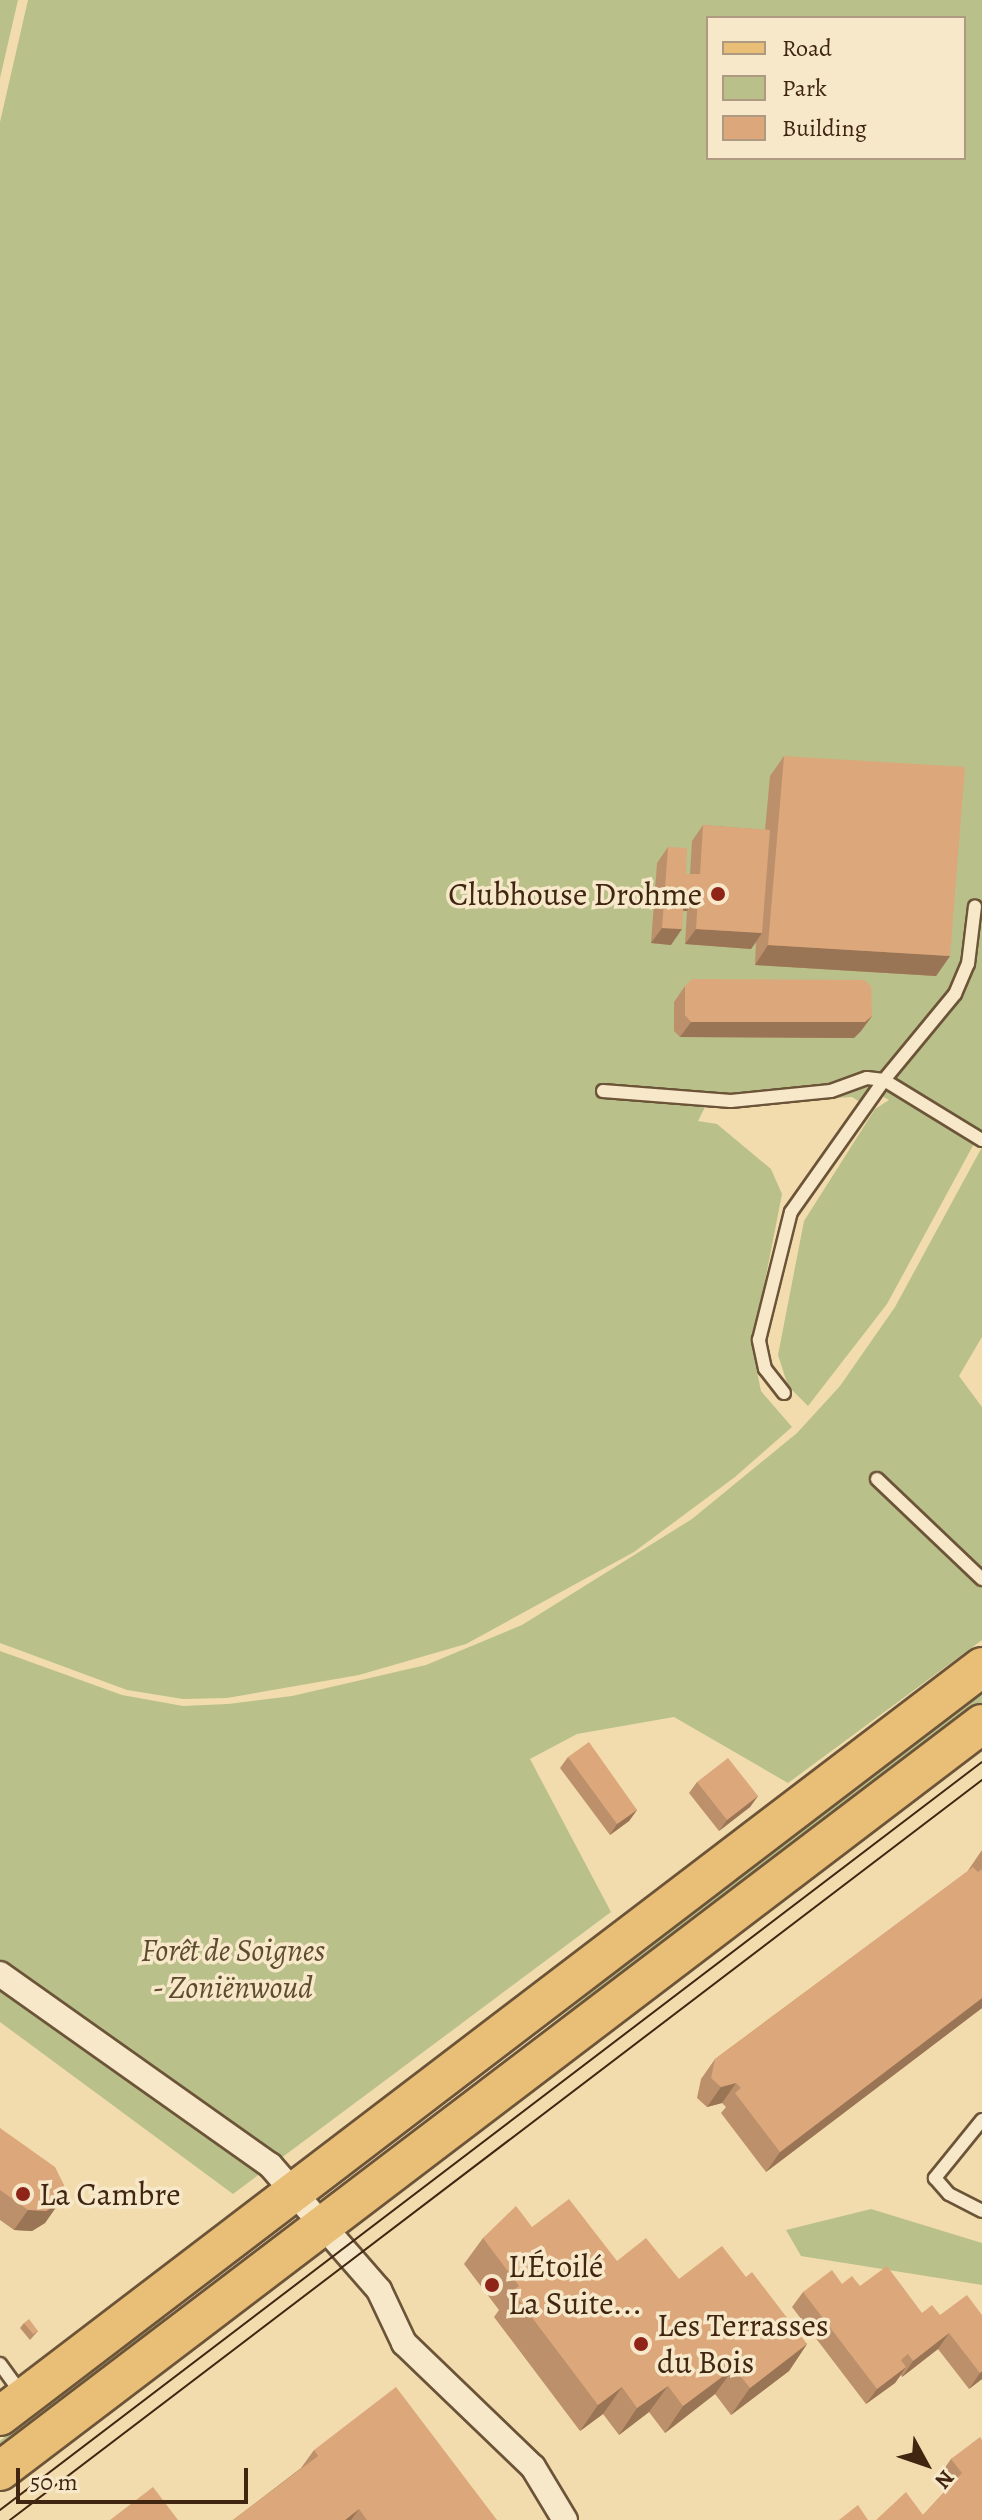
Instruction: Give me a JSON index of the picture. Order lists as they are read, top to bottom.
{
  "parks": ["Forêt de Soignes - Zoniënwoud"],
  "places": [
    "Clubhouse Drohme",
    "La Cambre",
    "L'Étoilé La Suite...",
    "Les Terrasses du Bois"
  ],
  "legend": ["Road", "Park", "Building"],
  "scale_bar": "50 m",
  "north": "bottom right"
}
